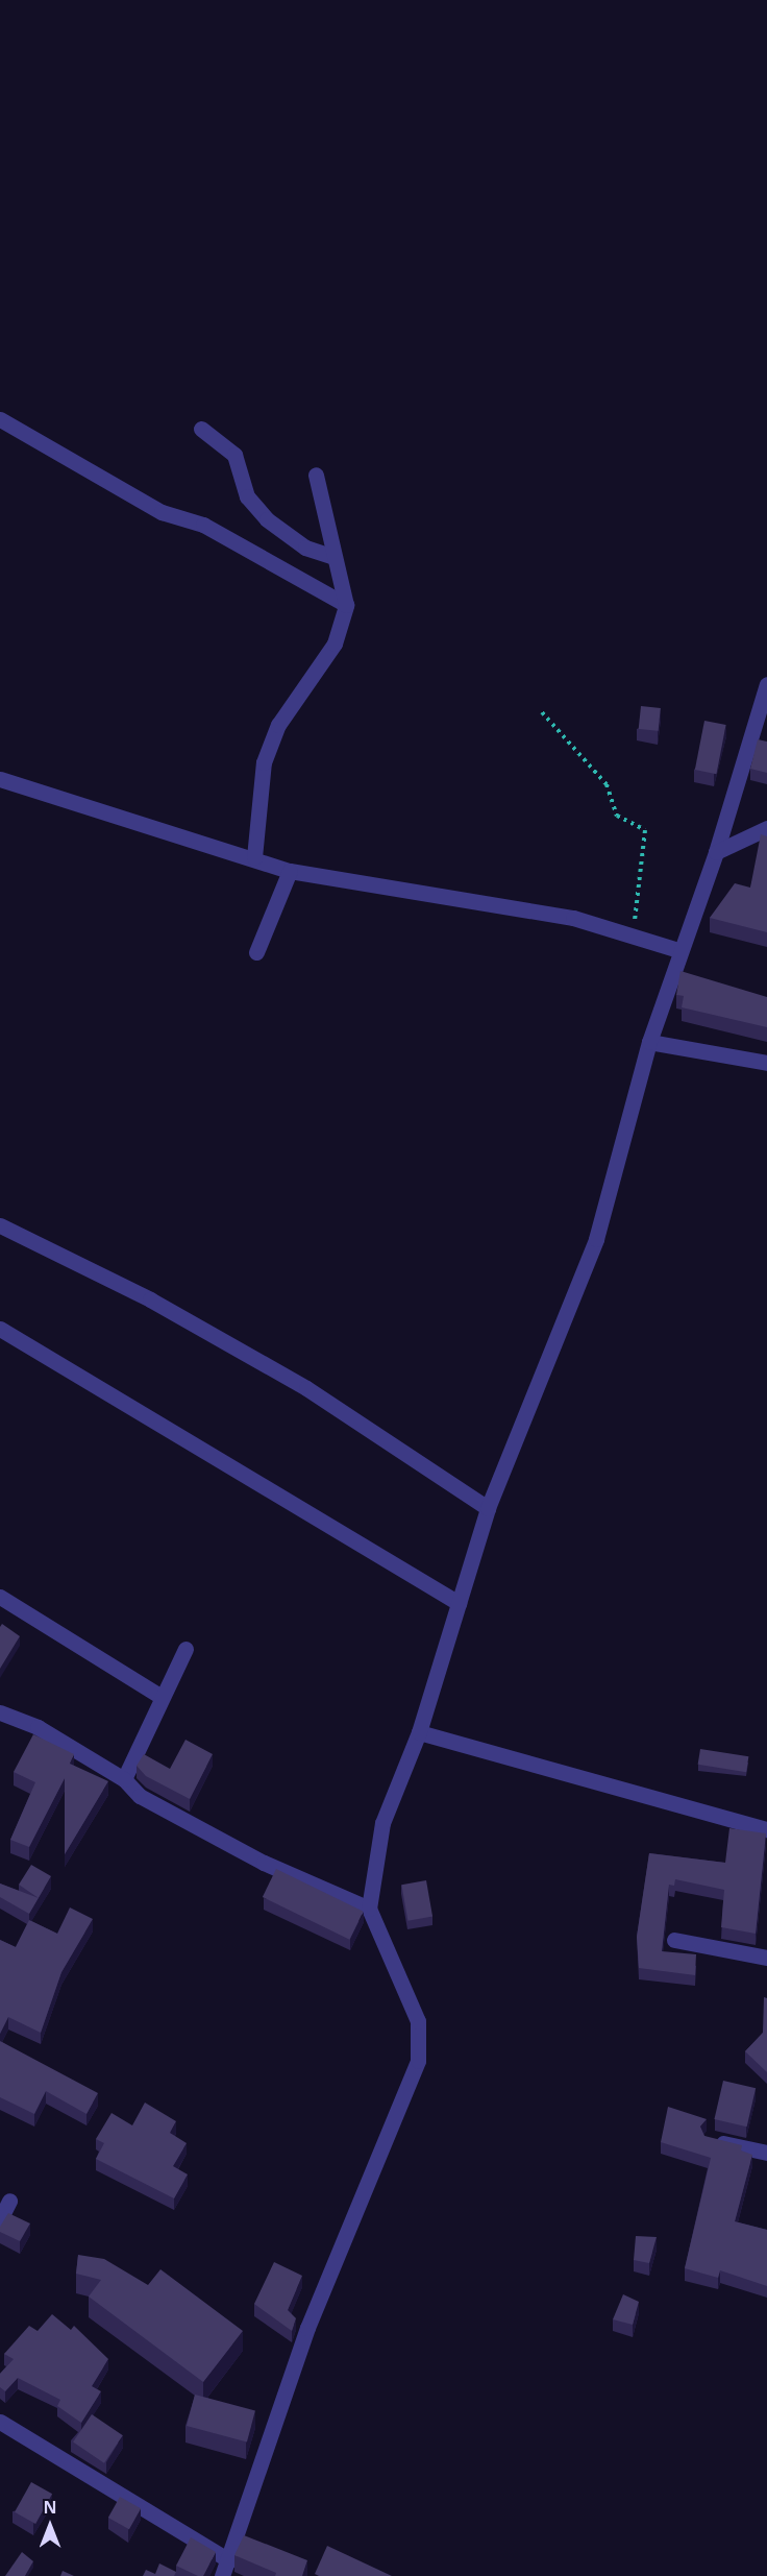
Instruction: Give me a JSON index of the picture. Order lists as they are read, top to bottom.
{
  "north": "top"
}
